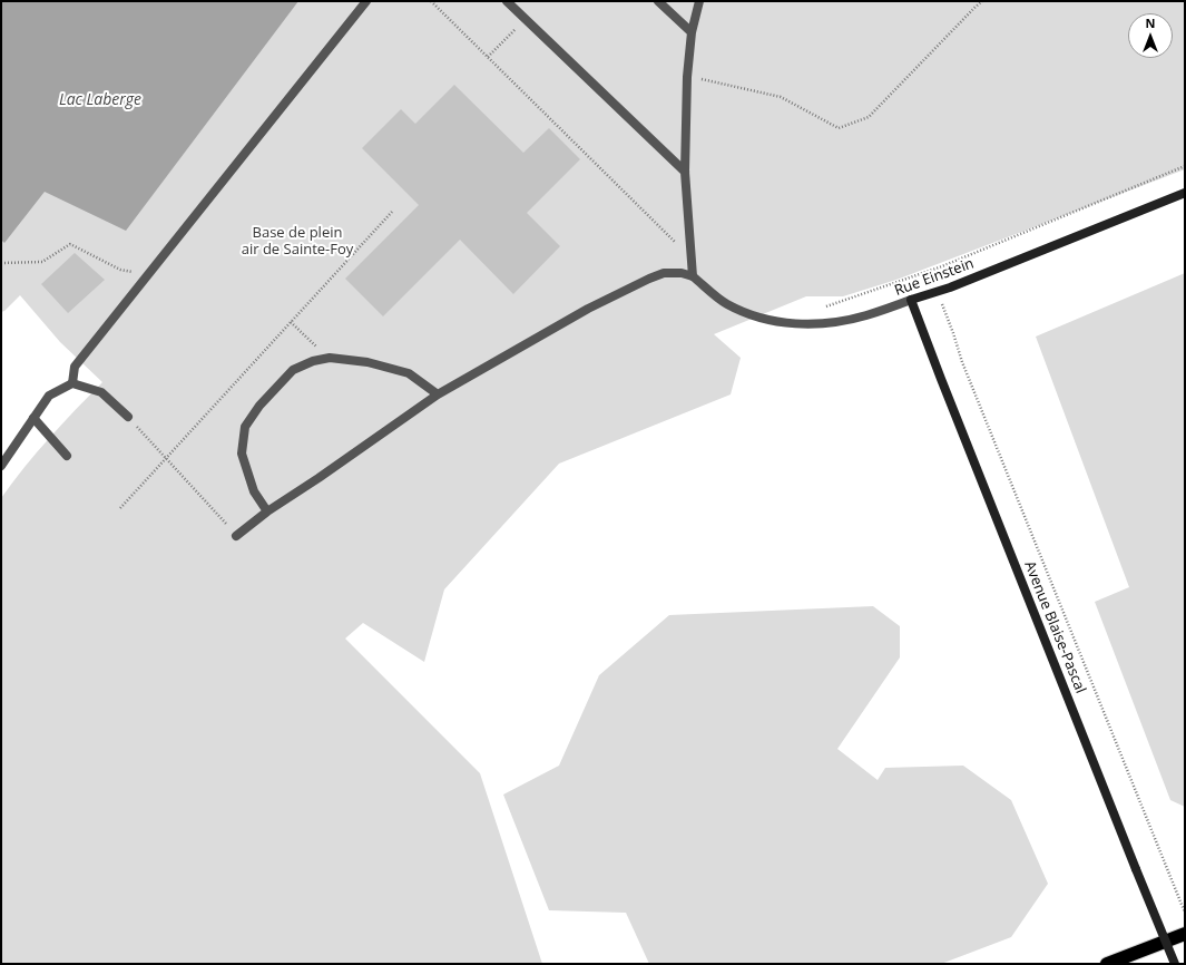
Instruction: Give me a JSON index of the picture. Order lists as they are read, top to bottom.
{
  "streets": {
    "street": ["Rue Einstein", "Avenue Blaise-Pascal"]
  },
  "crossings": [
    ["Rue Einstein", "Avenue Blaise-Pascal"]
  ],
  "water": ["Lac Laberge"],
  "parks": ["Base de plein air de Sainte-Foy"],
  "north": "top"
}
